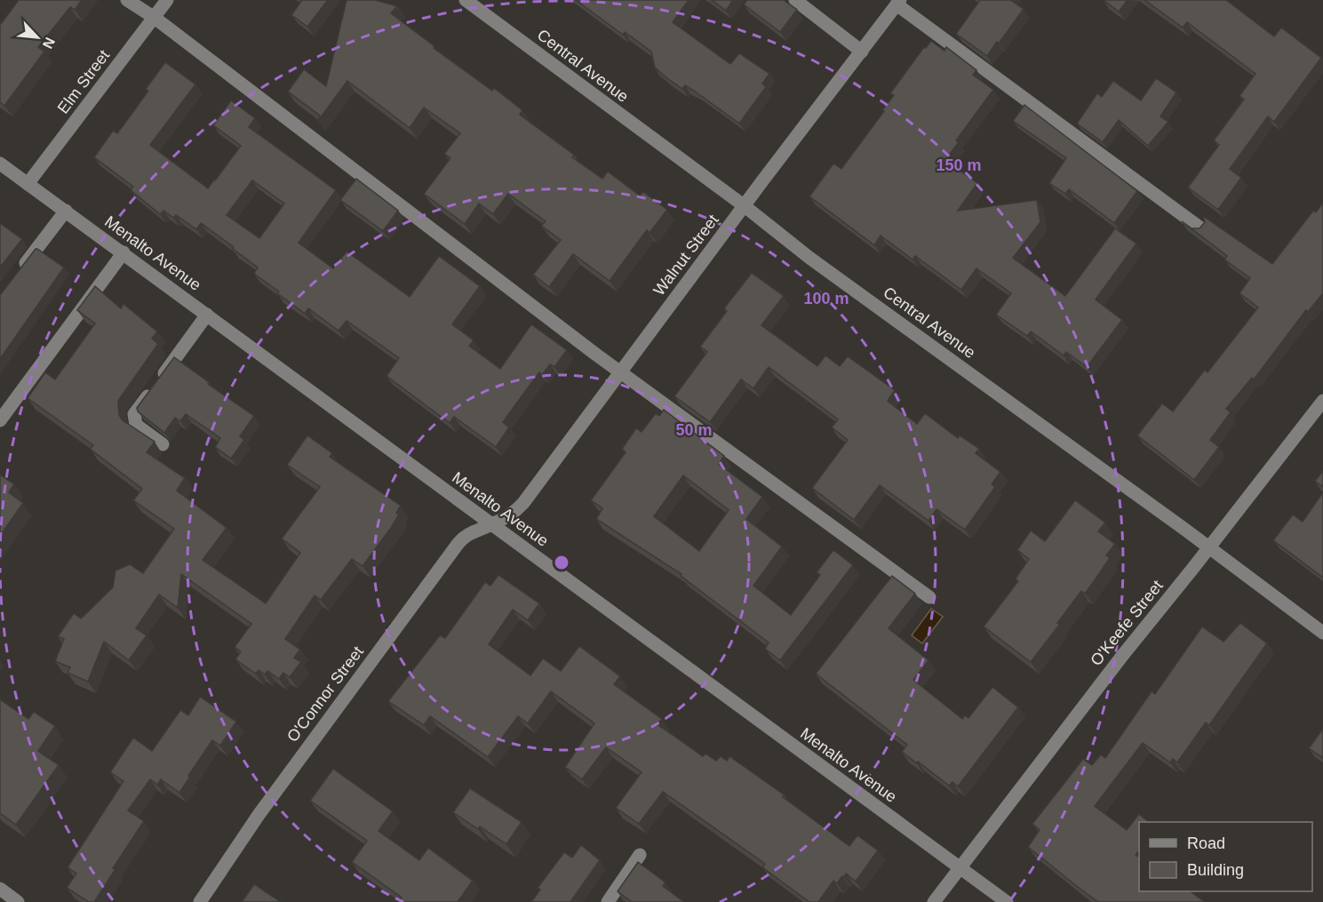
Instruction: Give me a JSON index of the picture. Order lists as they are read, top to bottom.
{
  "streets": {
    "street": [
      "Central Avenue",
      "Elm Street",
      "Menalto Avenue",
      "Walnut Street",
      "O'Keefe Street",
      "O'Connor Street"
    ]
  },
  "crossings": [
    ["Central Avenue", "Walnut Street"],
    ["Central Avenue", "O'Keefe Street"],
    ["Elm Street", "Menalto Avenue"],
    ["Menalto Avenue", "Walnut Street"],
    ["Menalto Avenue", "O'Keefe Street"],
    ["Menalto Avenue", "O'Connor Street"],
    ["Walnut Street", "O'Connor Street"]
  ],
  "legend": ["Road", "Building"],
  "north": "bottom right",
  "rings": ["150 m", "100 m", "50 m"]
}
